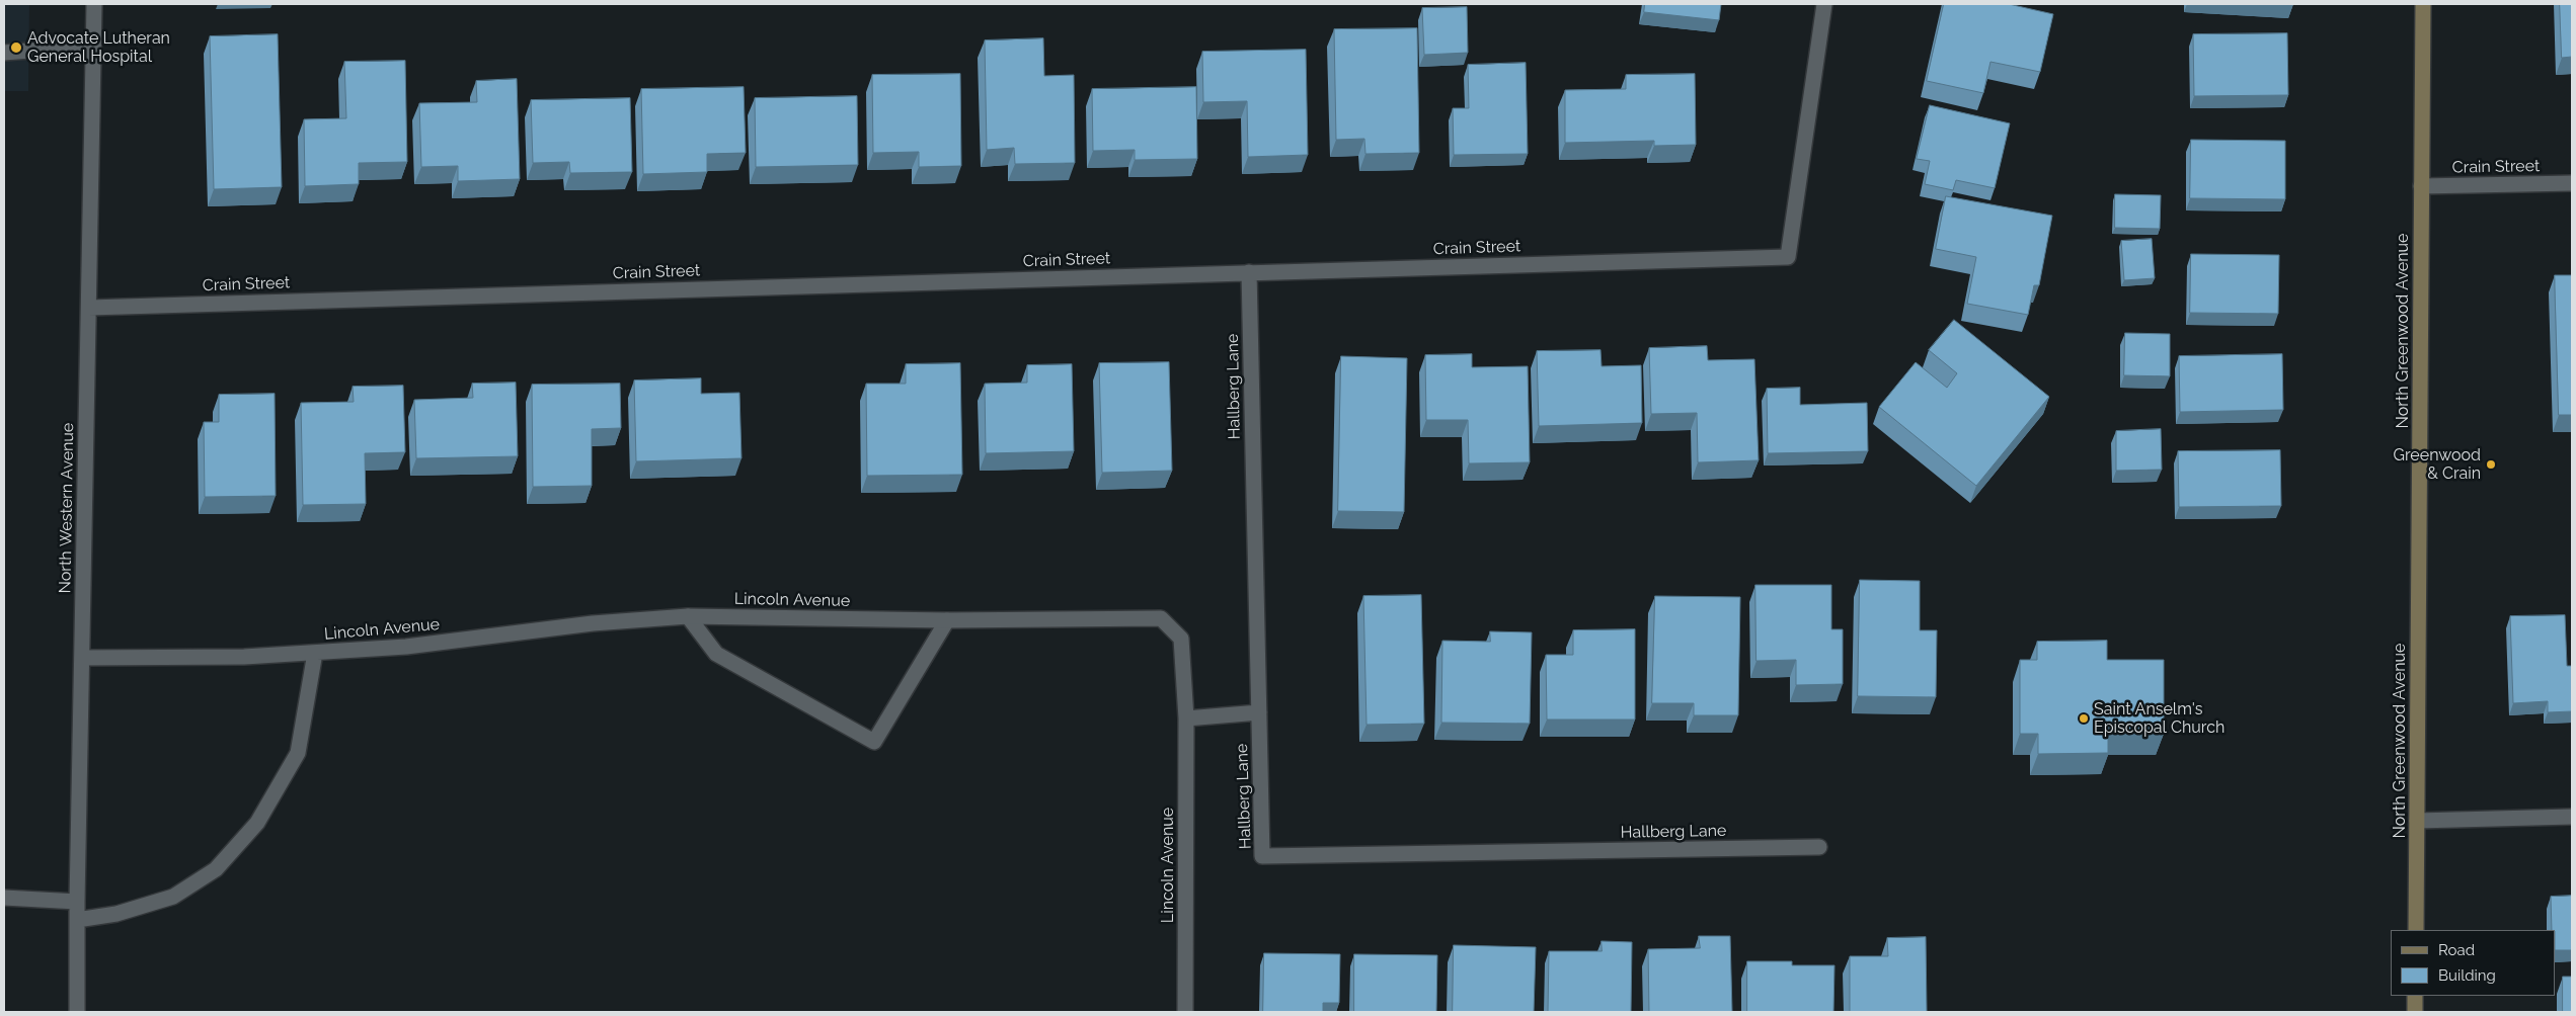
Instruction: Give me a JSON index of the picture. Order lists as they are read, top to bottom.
{
  "streets": {
    "main road": ["North Greenwood Avenue"],
    "street": [
      "Crain Street",
      "Hallberg Lane",
      "North Western Avenue",
      "Lincoln Avenue"
    ]
  },
  "crossings": [
    ["Crain Street", "North Greenwood Avenue"],
    ["Crain Street", "Hallberg Lane"],
    ["Crain Street", "North Western Avenue"],
    ["North Western Avenue", "Lincoln Avenue"]
  ],
  "places": ["Advocate Lutheran General Hospital", "Greenwood & Crain", "Saint Anselm's Episcopal Church"],
  "legend": ["Road", "Building"]
}
